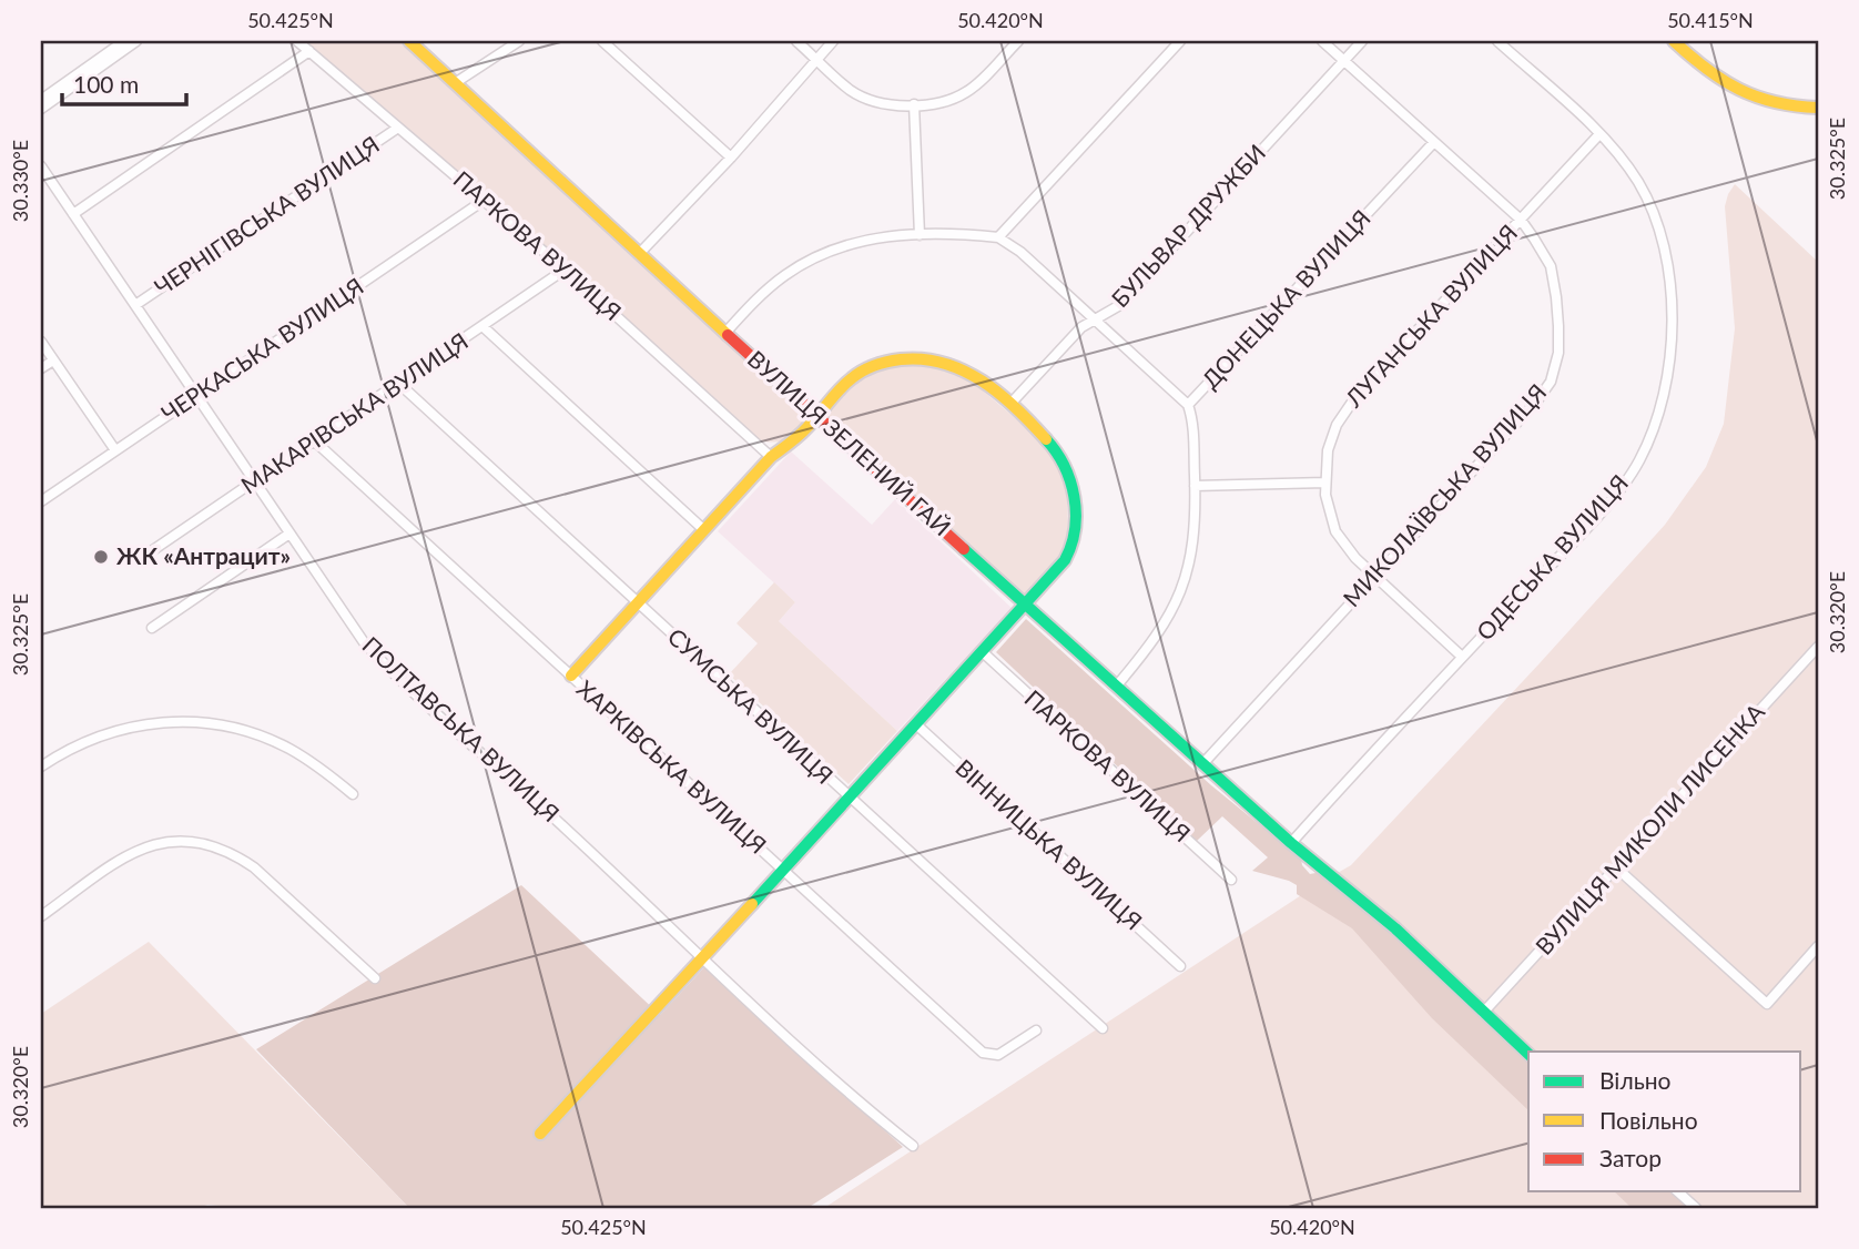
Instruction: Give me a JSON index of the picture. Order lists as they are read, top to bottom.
{
  "streets": {
    "street": [
      "ЧЕРНІГІВСЬКА ВУЛИЦЯ",
      "БУЛЬВАР ДРУЖБИ",
      "ПАРКОВА ВУЛИЦЯ",
      "ДОНЕЦЬКА ВУЛИЦЯ",
      "ЛУГАНСЬКА ВУЛИЦЯ",
      "ЧЕРКАСЬКА ВУЛИЦЯ",
      "МАКАРІВСЬКА ВУЛИЦЯ",
      "ВУЛИЦЯ ЗЕЛЕНИЙ ГАЙ",
      "МИКОЛАЇВСЬКА ВУЛИЦЯ",
      "ОДЕСЬКА ВУЛИЦЯ",
      "СУМСЬКА ВУЛИЦЯ",
      "ПОЛТАВСЬКА ВУЛИЦЯ",
      "ХАРКІВСЬКА ВУЛИЦЯ",
      "ВУЛИЦЯ МИКОЛИ ЛИСЕНКА",
      "ВІННИЦЬКА ВУЛИЦЯ"
    ]
  },
  "crossings": [
    ["ЧЕРНІГІВСЬКА ВУЛИЦЯ", "ПАРКОВА ВУЛИЦЯ"],
    ["ЧЕРНІГІВСЬКА ВУЛИЦЯ", "ПОЛТАВСЬКА ВУЛИЦЯ"],
    ["БУЛЬВАР ДРУЖБИ", "МИКОЛАЇВСЬКА ВУЛИЦЯ"],
    ["ПАРКОВА ВУЛИЦЯ", "ЧЕРКАСЬКА ВУЛИЦЯ"],
    ["ПАРКОВА ВУЛИЦЯ", "МАКАРІВСЬКА ВУЛИЦЯ"],
    ["ДОНЕЦЬКА ВУЛИЦЯ", "ВУЛИЦЯ ЗЕЛЕНИЙ ГАЙ"],
    ["ДОНЕЦЬКА ВУЛИЦЯ", "МИКОЛАЇВСЬКА ВУЛИЦЯ"],
    ["ЛУГАНСЬКА ВУЛИЦЯ", "МИКОЛАЇВСЬКА ВУЛИЦЯ"],
    ["ЛУГАНСЬКА ВУЛИЦЯ", "ОДЕСЬКА ВУЛИЦЯ"],
    ["ЧЕРКАСЬКА ВУЛИЦЯ", "ПОЛТАВСЬКА ВУЛИЦЯ"],
    ["МАКАРІВСЬКА ВУЛИЦЯ", "СУМСЬКА ВУЛИЦЯ"],
    ["МАКАРІВСЬКА ВУЛИЦЯ", "ПОЛТАВСЬКА ВУЛИЦЯ"],
    ["МАКАРІВСЬКА ВУЛИЦЯ", "ХАРКІВСЬКА ВУЛИЦЯ"],
    ["ВУЛИЦЯ ЗЕЛЕНИЙ ГАЙ", "МИКОЛАЇВСЬКА ВУЛИЦЯ"],
    ["ВУЛИЦЯ ЗЕЛЕНИЙ ГАЙ", "ОДЕСЬКА ВУЛИЦЯ"],
    ["ВУЛИЦЯ ЗЕЛЕНИЙ ГАЙ", "ВУЛИЦЯ МИКОЛИ ЛИСЕНКА"]
  ],
  "places": ["ЖК «Антрацит»"],
  "legend": ["Вільно", "Повільно", "Затор"],
  "scale_bar": "100 m",
  "coordinates": [
    "50.425°N",
    "50.420°N",
    "50.415°N",
    "30.325°E",
    "30.330°E",
    "30.320°E"
  ]
}
